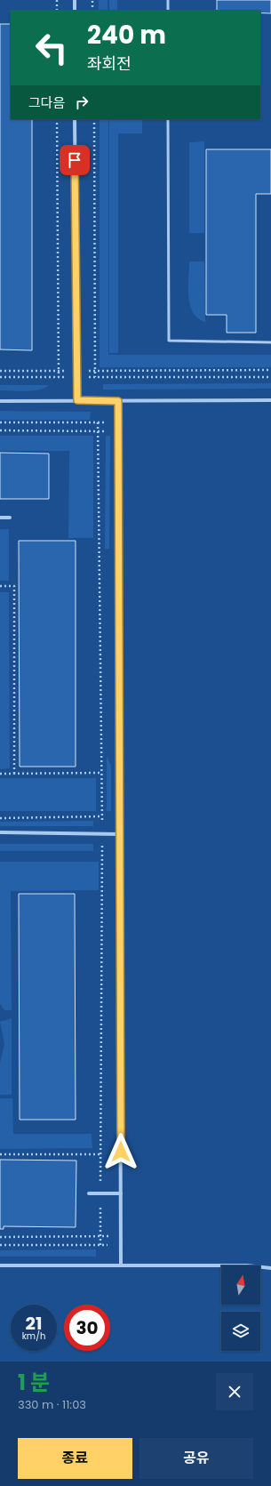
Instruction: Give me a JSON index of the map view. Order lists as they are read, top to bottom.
{
  "north": "top",
  "page": {
    "turn": ["240 m", "좌회전"],
    "then": "그다음",
    "speed": "21 km/h",
    "limit": "30",
    "heading": ["1 분", "330 m · 11:03"],
    "buttons": ["종료", "공유"]
  }
}
